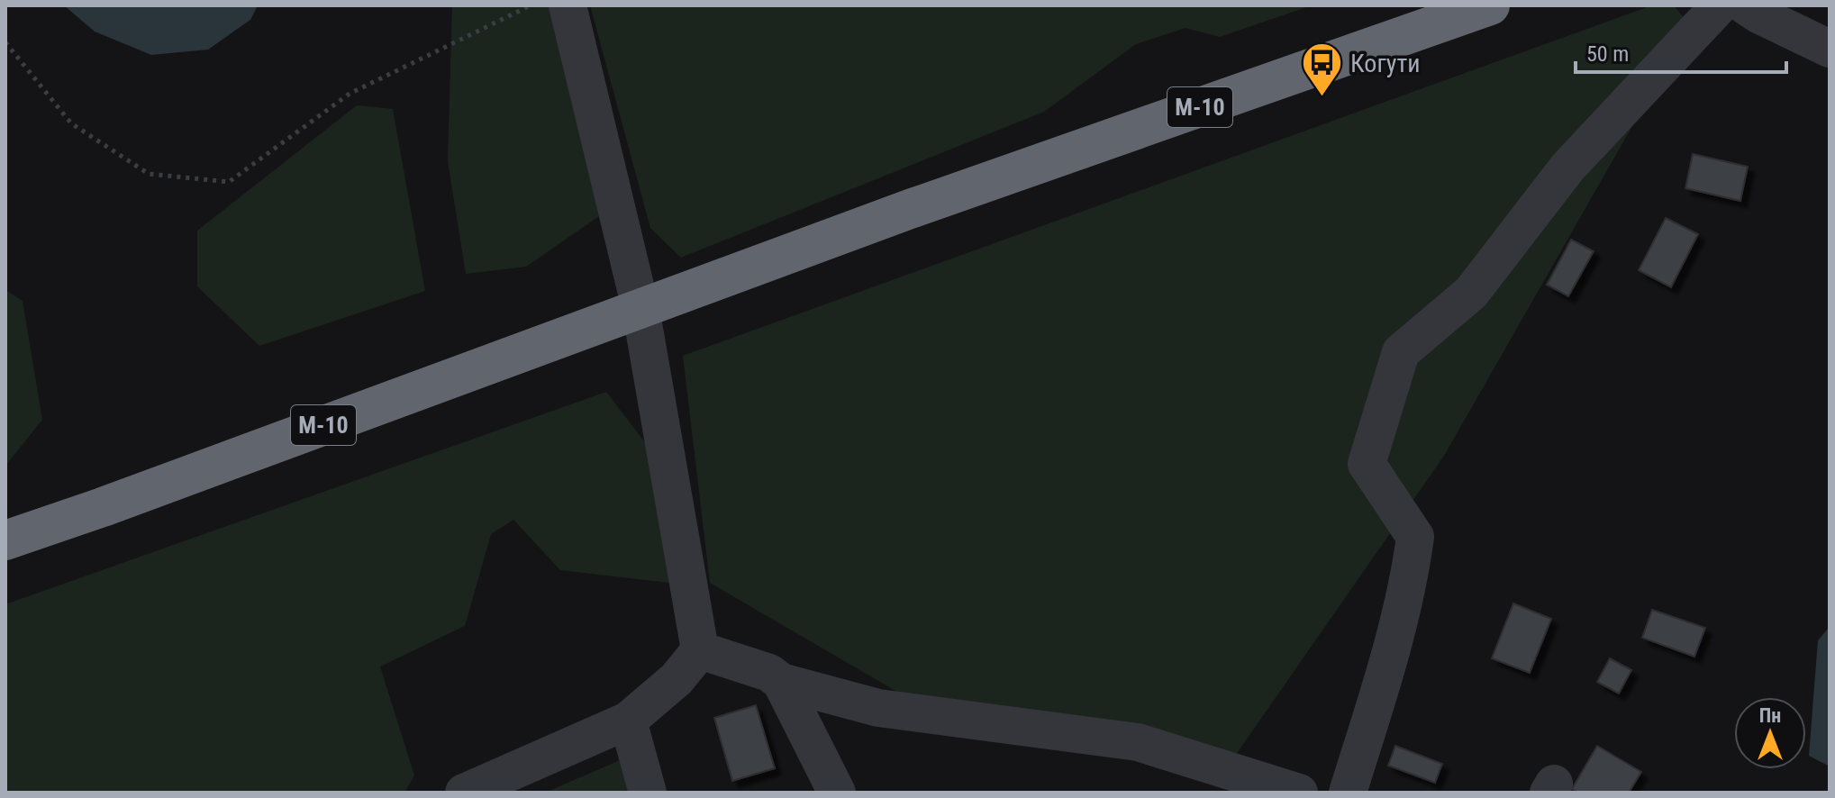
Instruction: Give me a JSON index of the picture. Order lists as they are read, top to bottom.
{
  "streets": {
    "highway": ["М-10"]
  },
  "places": {
    "bus stop": ["Когути"]
  },
  "scale_bar": "50 m",
  "north": "top"
}
